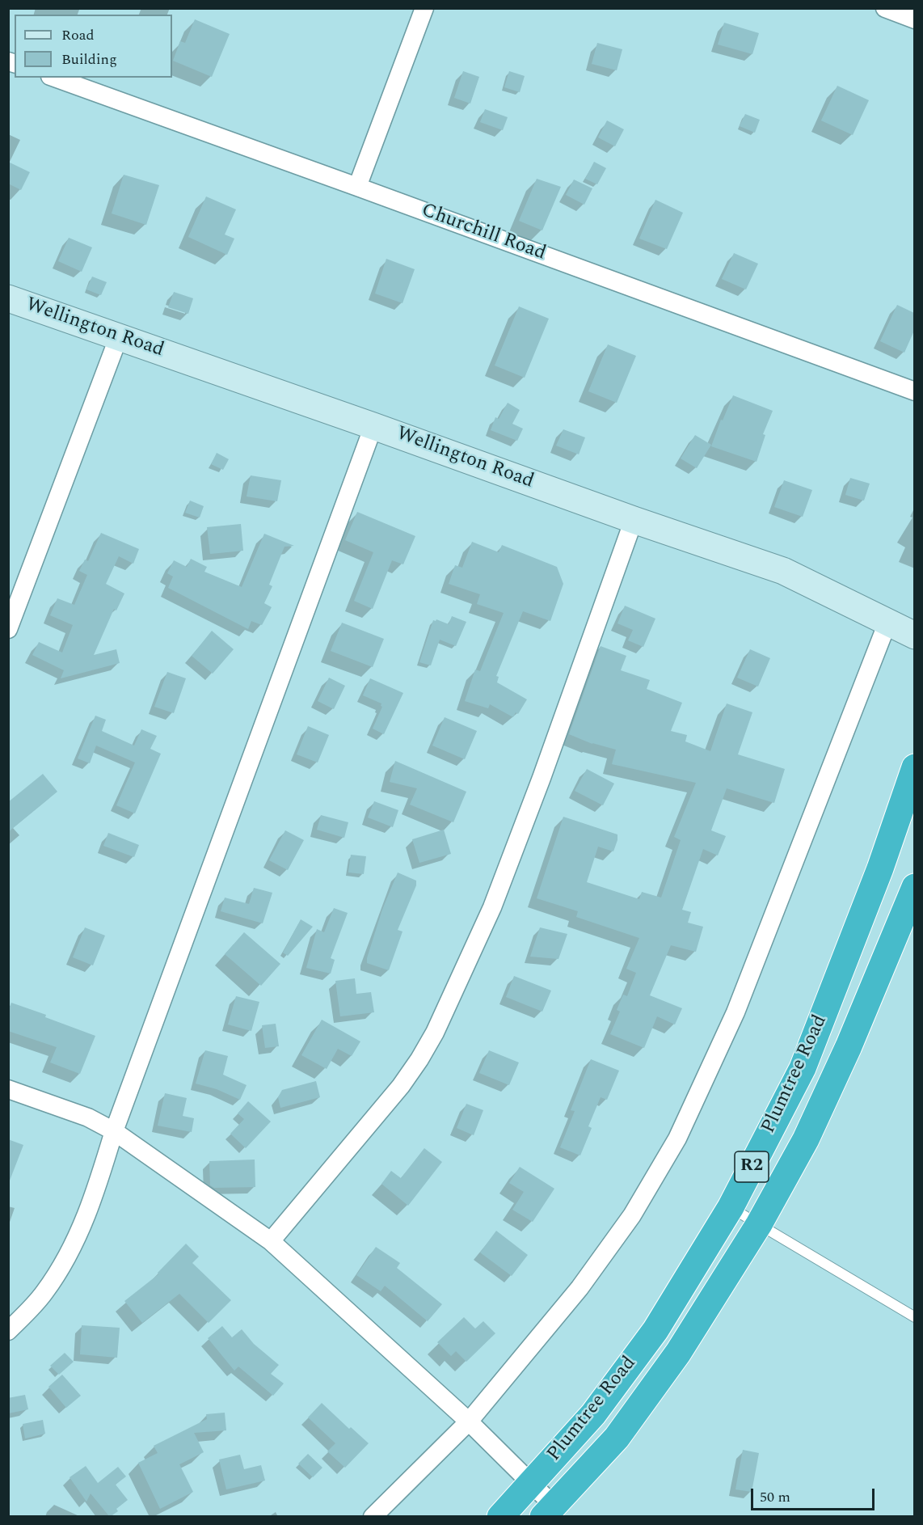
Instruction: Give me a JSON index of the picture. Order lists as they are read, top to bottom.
{
  "streets": {
    "highway": ["Plumtree Road", "R2"],
    "main road": ["Wellington Road"],
    "street": ["Churchill Road"]
  },
  "legend": ["Road", "Building"],
  "scale_bar": "50 m"
}
